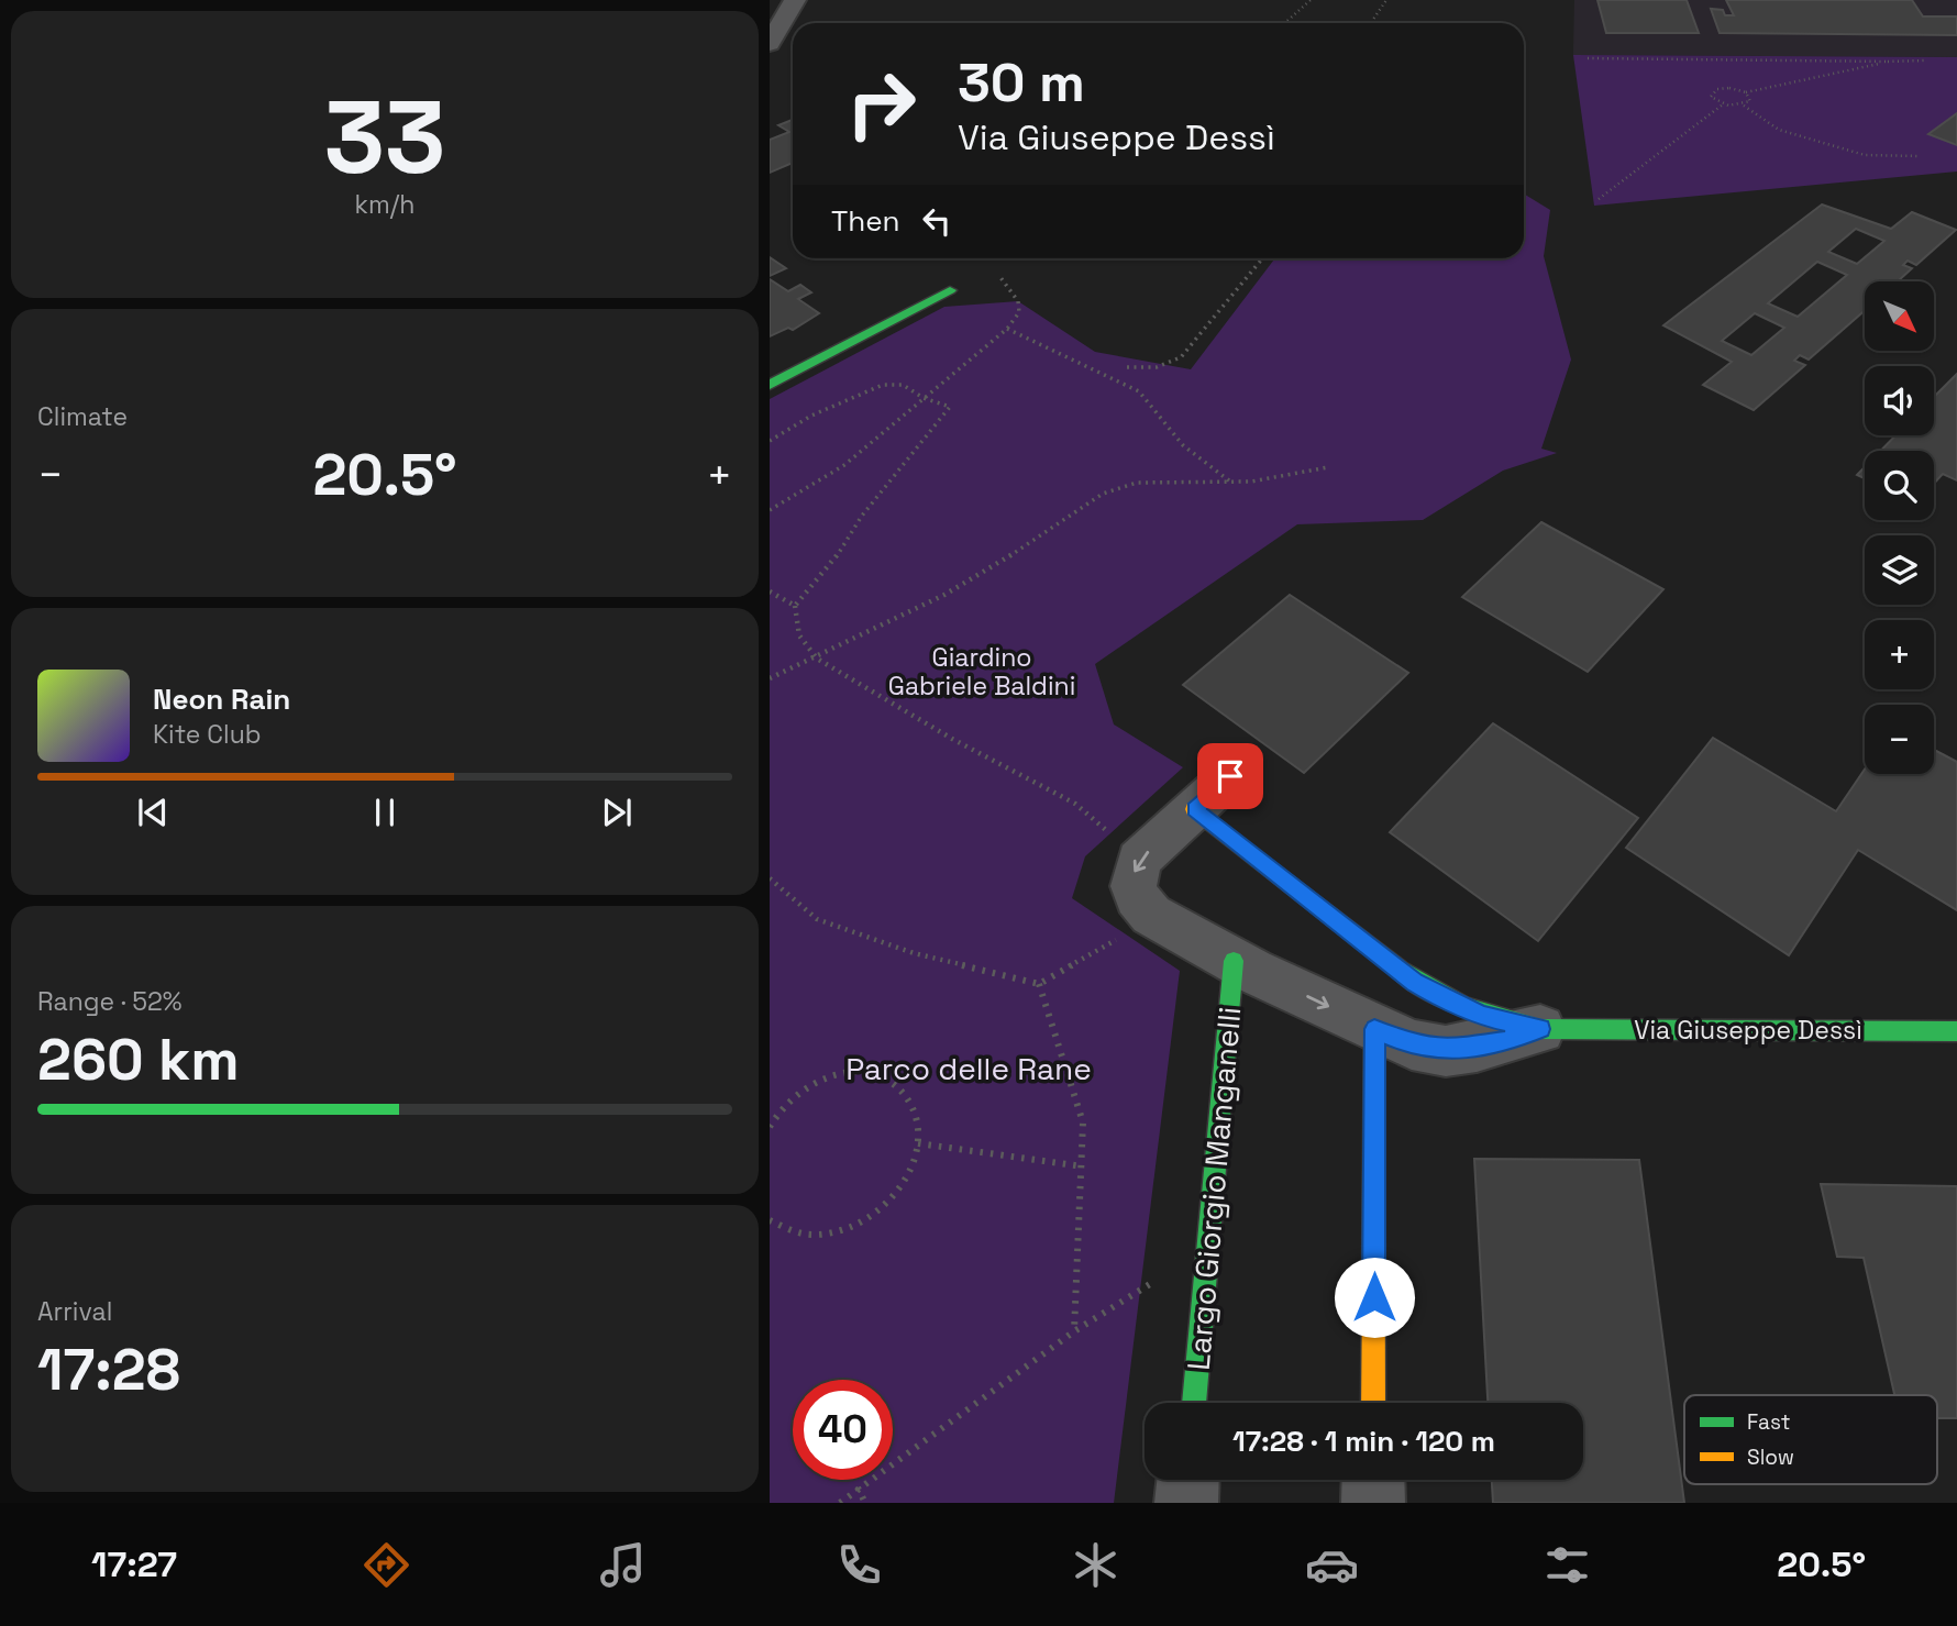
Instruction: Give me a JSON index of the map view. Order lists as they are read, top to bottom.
{
  "streets": {
    "street": ["Via Giuseppe Dessì", "Largo Giorgio Manganelli"]
  },
  "crossings": [
    ["Via Giuseppe Dessì", "Largo Giorgio Manganelli"]
  ],
  "parks": ["Giardino Gabriele Baldini", "Parco delle Rane"],
  "legend": ["Fast", "Slow"],
  "north": "bottom right",
  "page": {
    "tile": [
      ["33", "km/h"],
      "Climate",
      ["Range · 52%", "260 km"],
      ["Arrival", "17:28"]
    ],
    "turn": ["30 m", "Via Giuseppe Dessì"],
    "then": "Then",
    "map_buttons": ["+", "−"],
    "heat": ["−", "20.5°", "+"],
    "song": ["Neon Rain", "Kite Club"],
    "limit": "40",
    "trip": "17:28 · 1 min · 120 m",
    "tabs": ["17:27", "20.5°"]
  }
}
